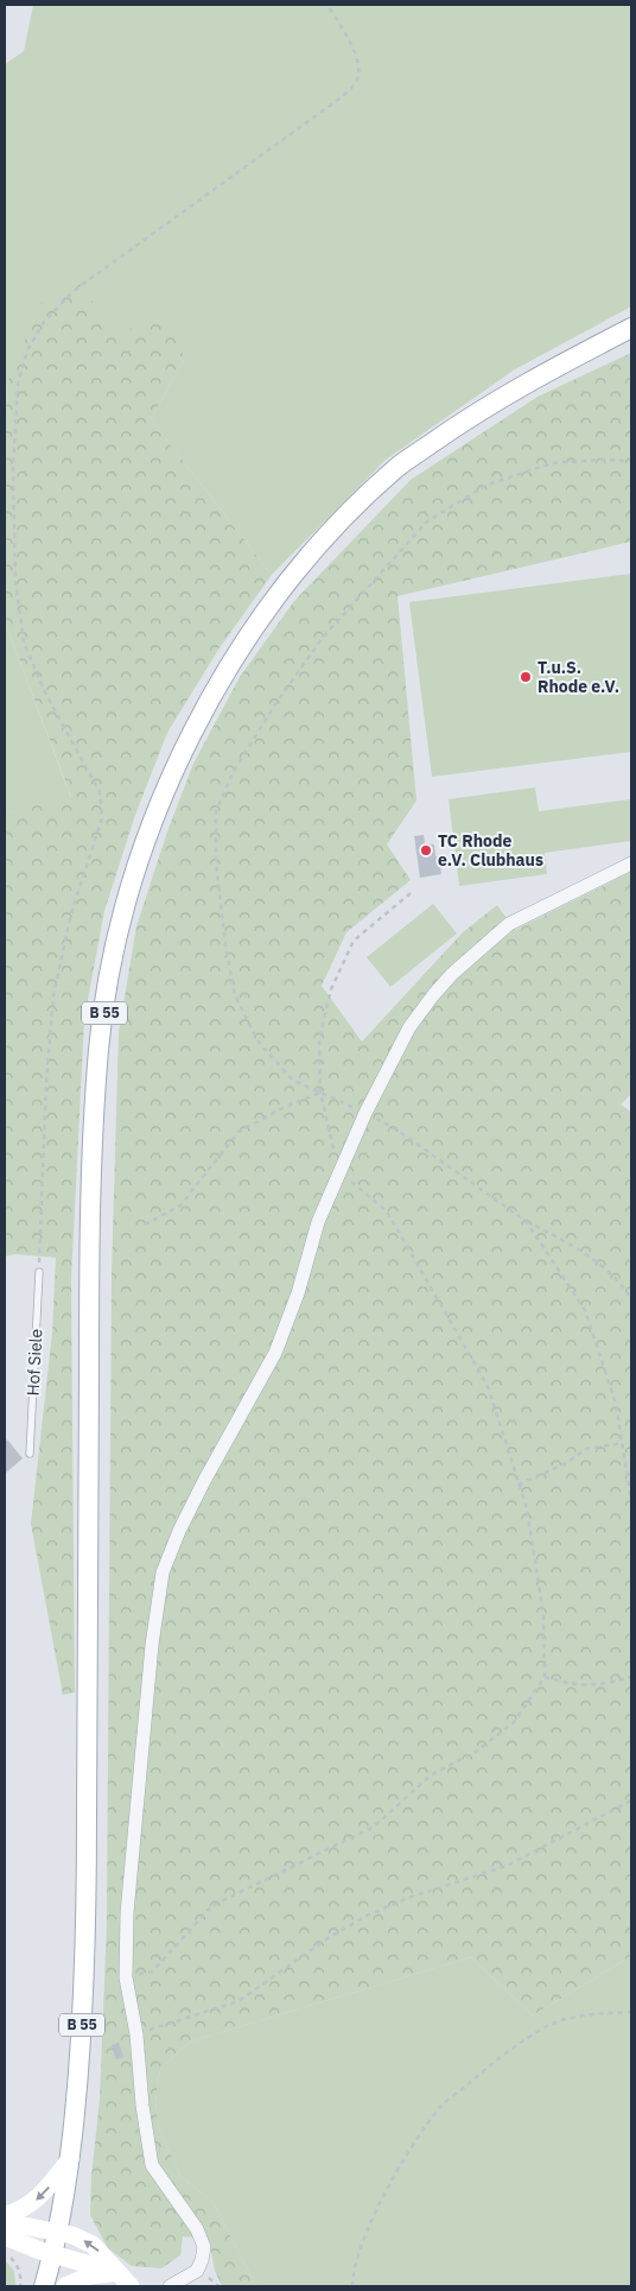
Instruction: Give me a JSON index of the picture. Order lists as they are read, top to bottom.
{
  "streets": {
    "main road": ["B 55"],
    "lane": ["Hof Siele"]
  },
  "places": ["T.u.S. Rhode e.V.", "TC Rhode e.V. Clubhaus"]
}
